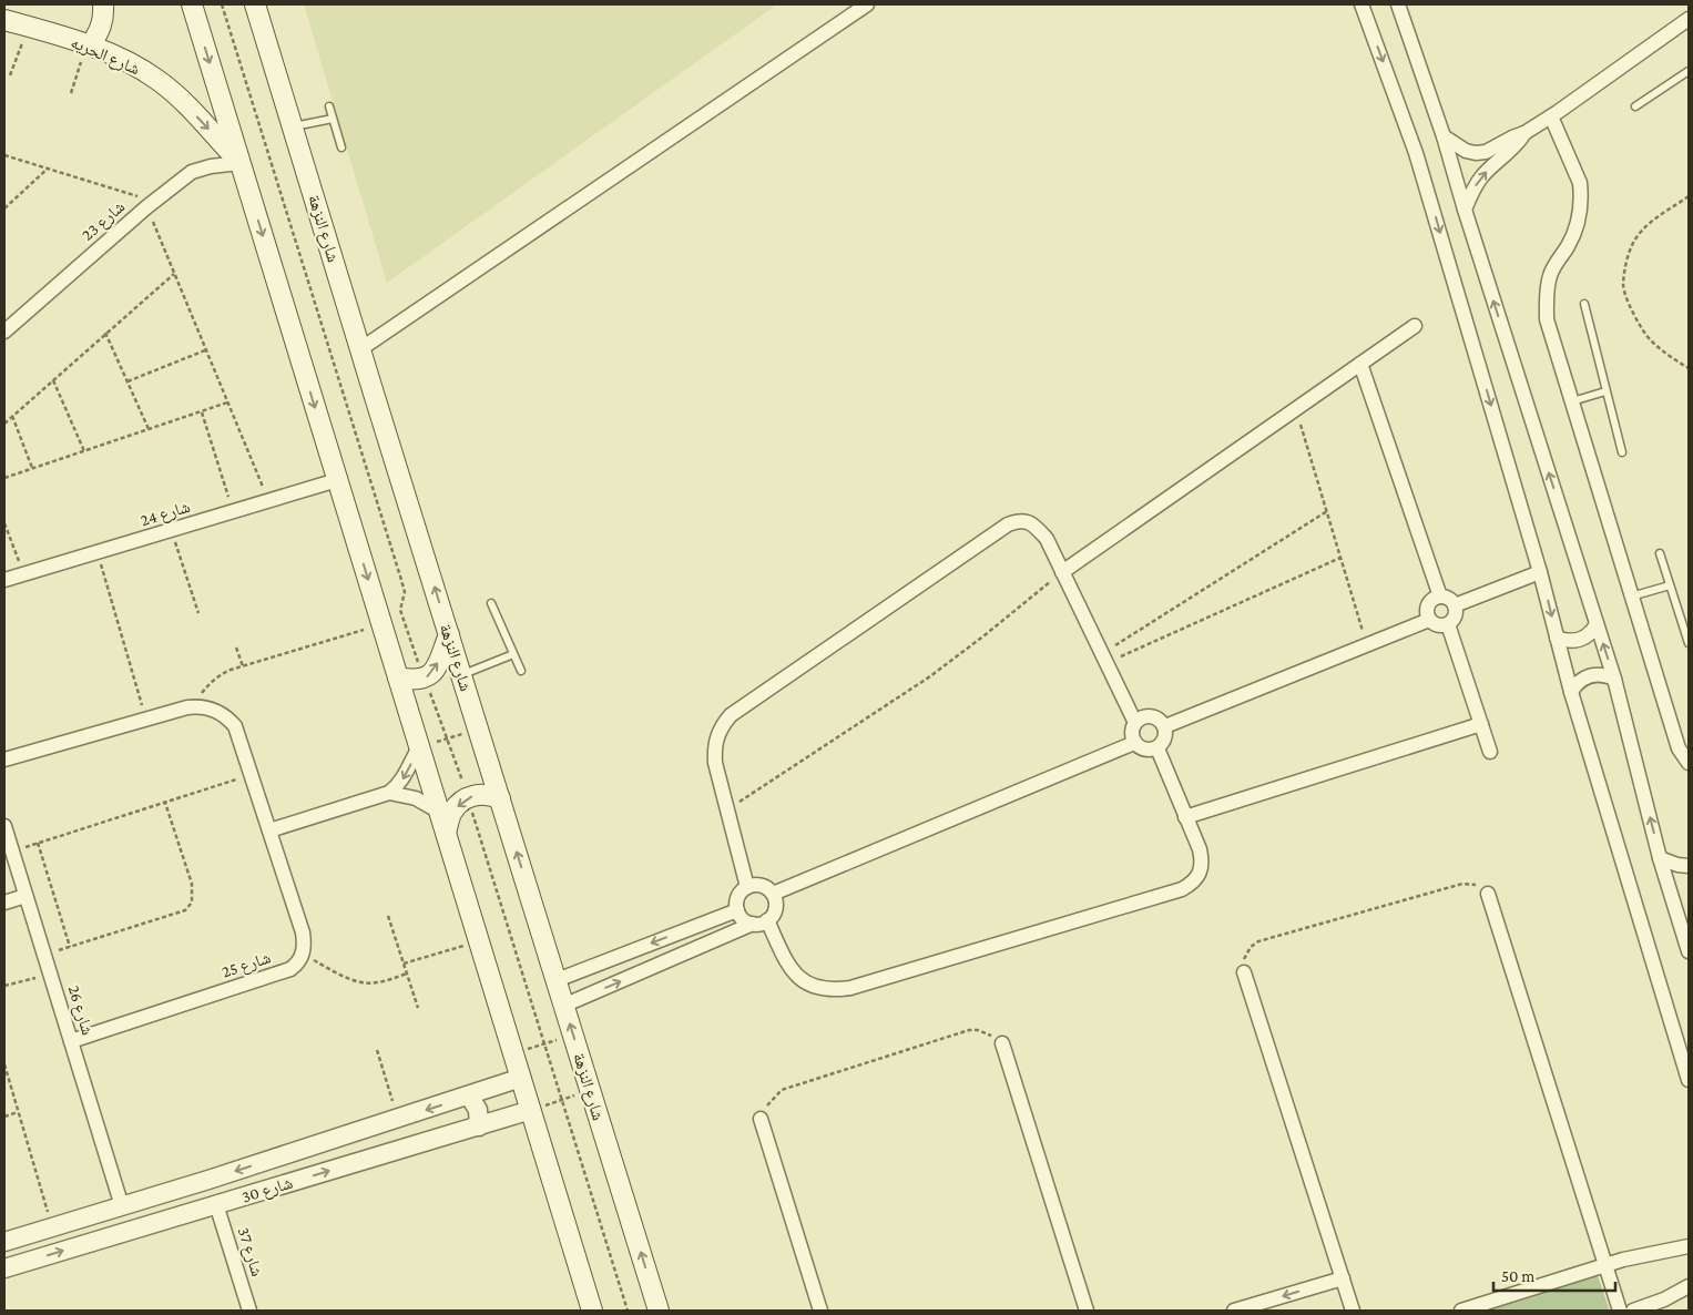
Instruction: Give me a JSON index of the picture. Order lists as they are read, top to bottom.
{
  "streets": {
    "main road": ["شارع الحريه", "شارع النزهة"],
    "street": [
      "شارع 23",
      "شارع 24",
      "شارع 25",
      "شارع 26",
      "شارع 30",
      "شارع 37"
    ]
  },
  "crossings": [
    ["شارع الحريه", "شارع 23"],
    ["شارع 25", "شارع 26"],
    ["شارع 26", "شارع 30"],
    ["شارع 30", "شارع 37"]
  ],
  "one_way": ["شارع الحريه"],
  "scale_bar": "50 m"
}
